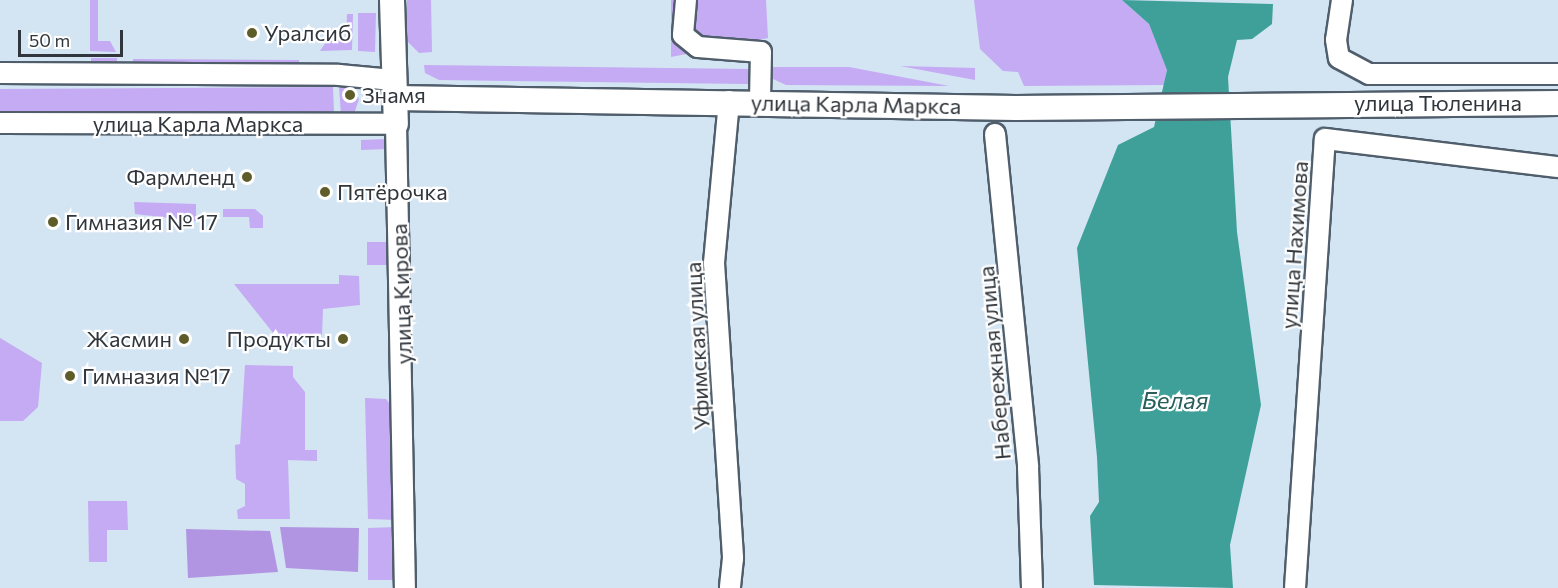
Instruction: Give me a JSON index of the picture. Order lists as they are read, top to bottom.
{
  "streets": {
    "main road": ["улица Тюленина", "улица Карла Маркса", "улица Кирова"],
    "street": ["улица Нахимова", "Уфимская улица", "Набережная улица"]
  },
  "crossings": [
    ["улица Тюленина", "улица Карла Маркса"],
    ["улица Карла Маркса", "улица Кирова"],
    ["улица Карла Маркса", "Уфимская улица"]
  ],
  "water": ["Белая"],
  "places": [
    "Уралсиб",
    "Знамя",
    "Фармленд",
    "Пятёрочка",
    "Гимназия № 17",
    "Жасмин",
    "Продукты",
    "Гимназия №17"
  ],
  "scale_bar": "50 m"
}
